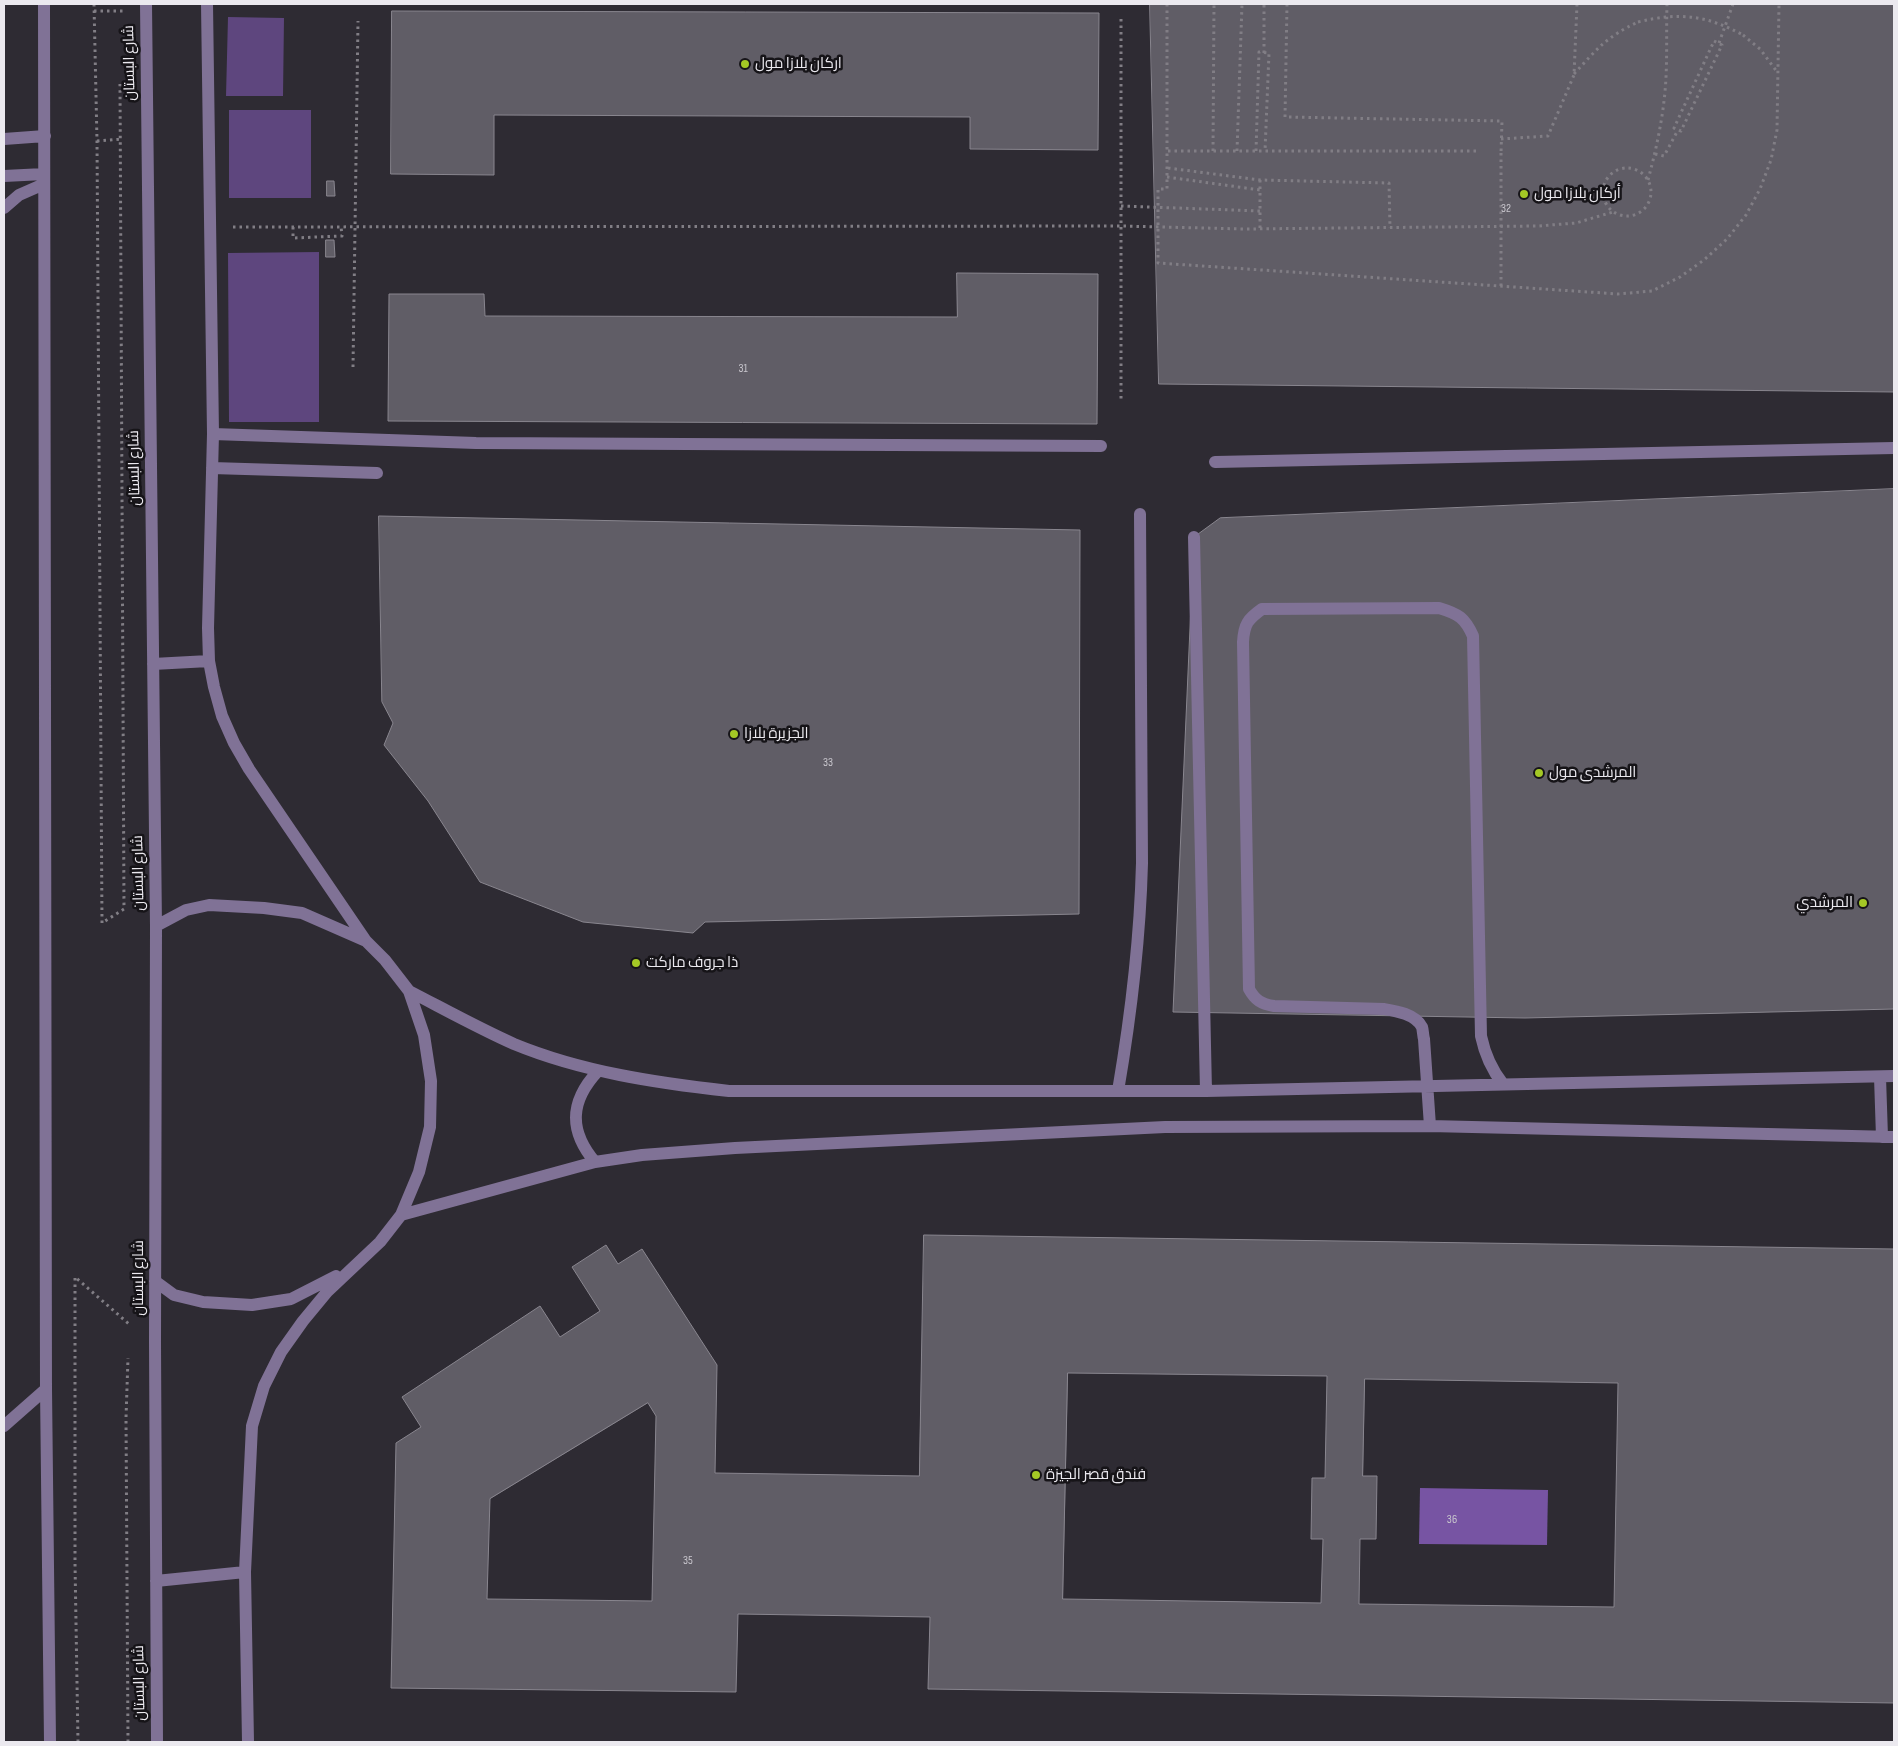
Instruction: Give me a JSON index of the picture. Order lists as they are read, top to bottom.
{
  "streets": {
    "street": ["شارع البستان"]
  },
  "places": [
    "اركان بلازا مول",
    "أركان بلازا مول",
    "الجزيرة بلازا",
    "المرشدى مول",
    "المرشدي",
    "ذا جروف ماركت",
    "فندق قصر الجيزة"
  ],
  "house_numbers": [
    "32",
    "31",
    "33",
    "36",
    "35"
  ]
}
